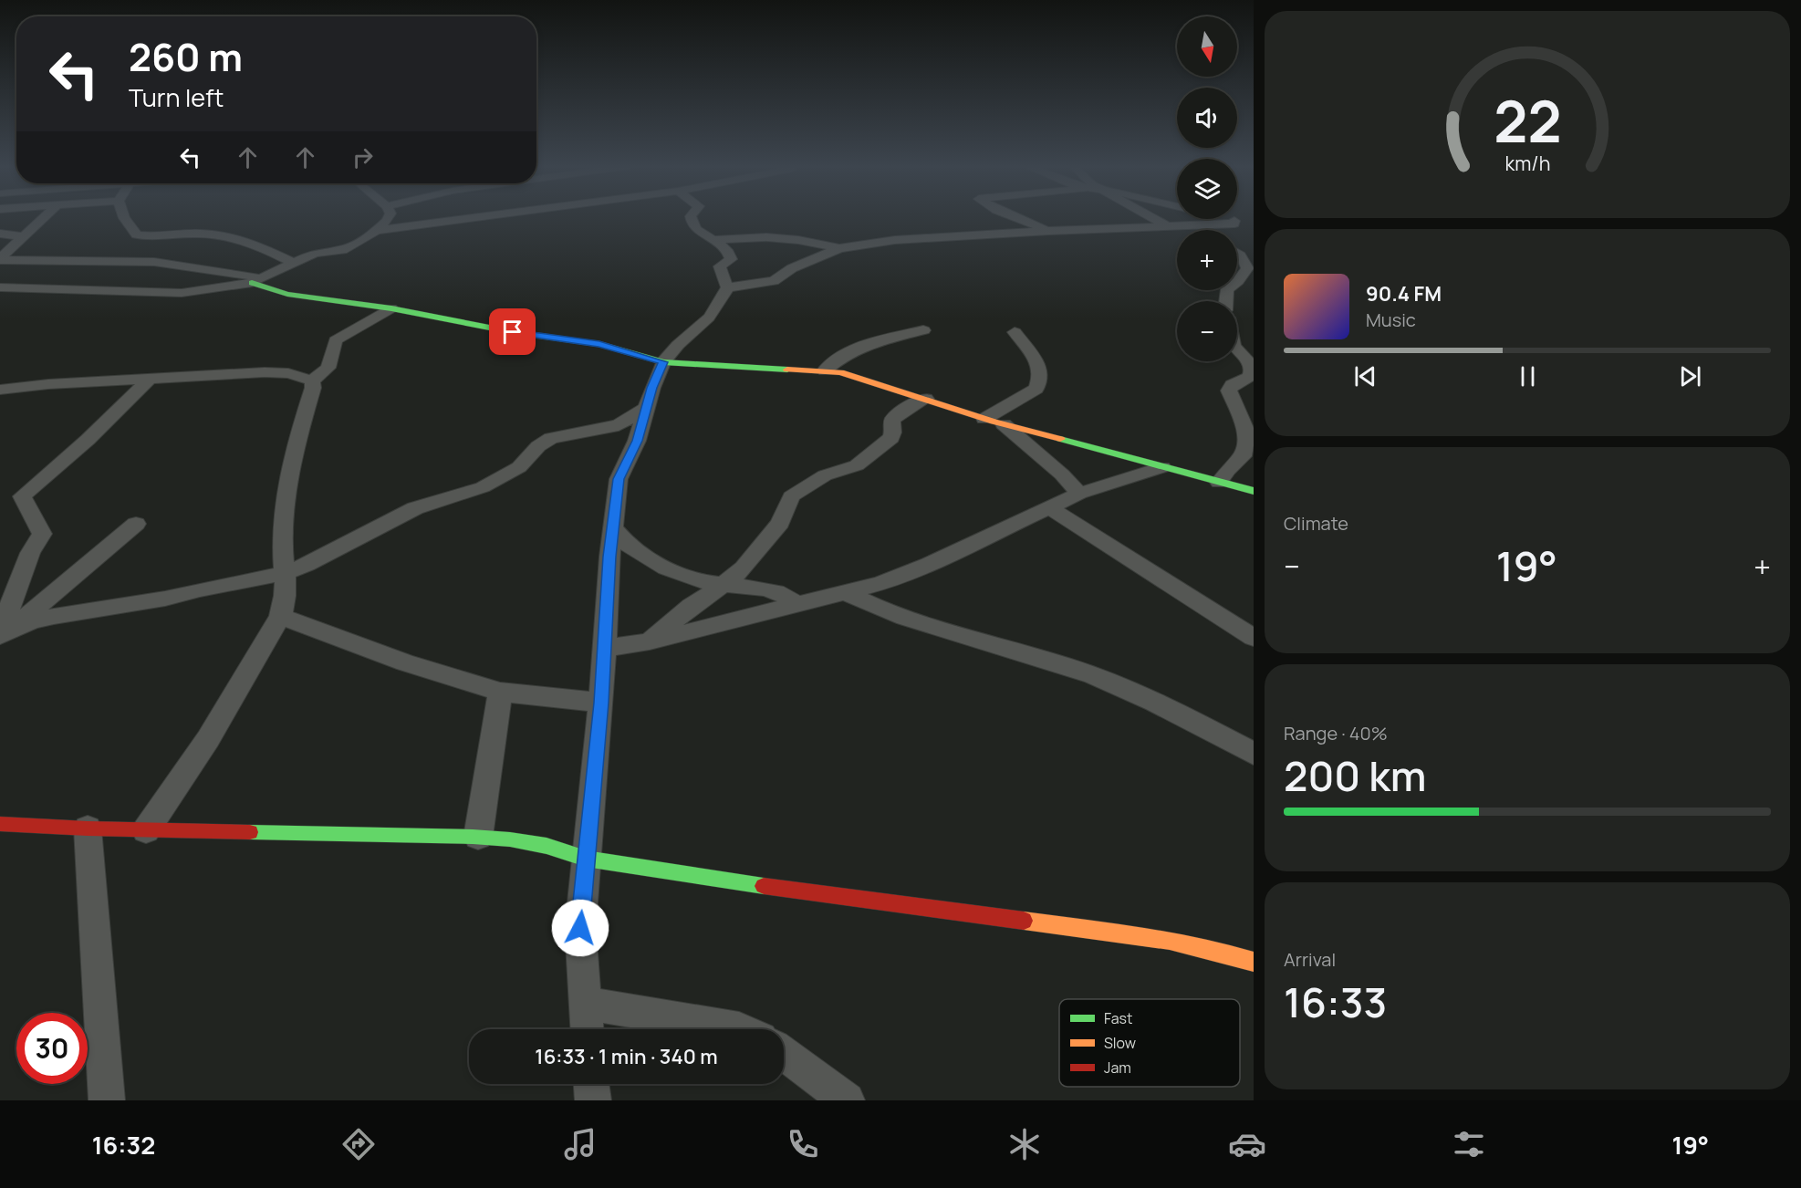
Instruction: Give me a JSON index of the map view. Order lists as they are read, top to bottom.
{
  "legend": ["Fast", "Slow", "Jam"],
  "north": "bottom",
  "page": {
    "map_buttons": ["+", "−"],
    "turn": ["260 m", "Turn left"],
    "song": ["90.4 FM", "Music"],
    "tile": [
      "Climate",
      ["Range · 40%", "200 km"],
      ["Arrival", "16:33"]
    ],
    "heat": ["−", "19°", "+"],
    "limit": "30",
    "trip": "16:33 · 1 min · 340 m",
    "tabs": ["16:32", "19°"],
    "gauge": ["22", "km/h"]
  }
}
